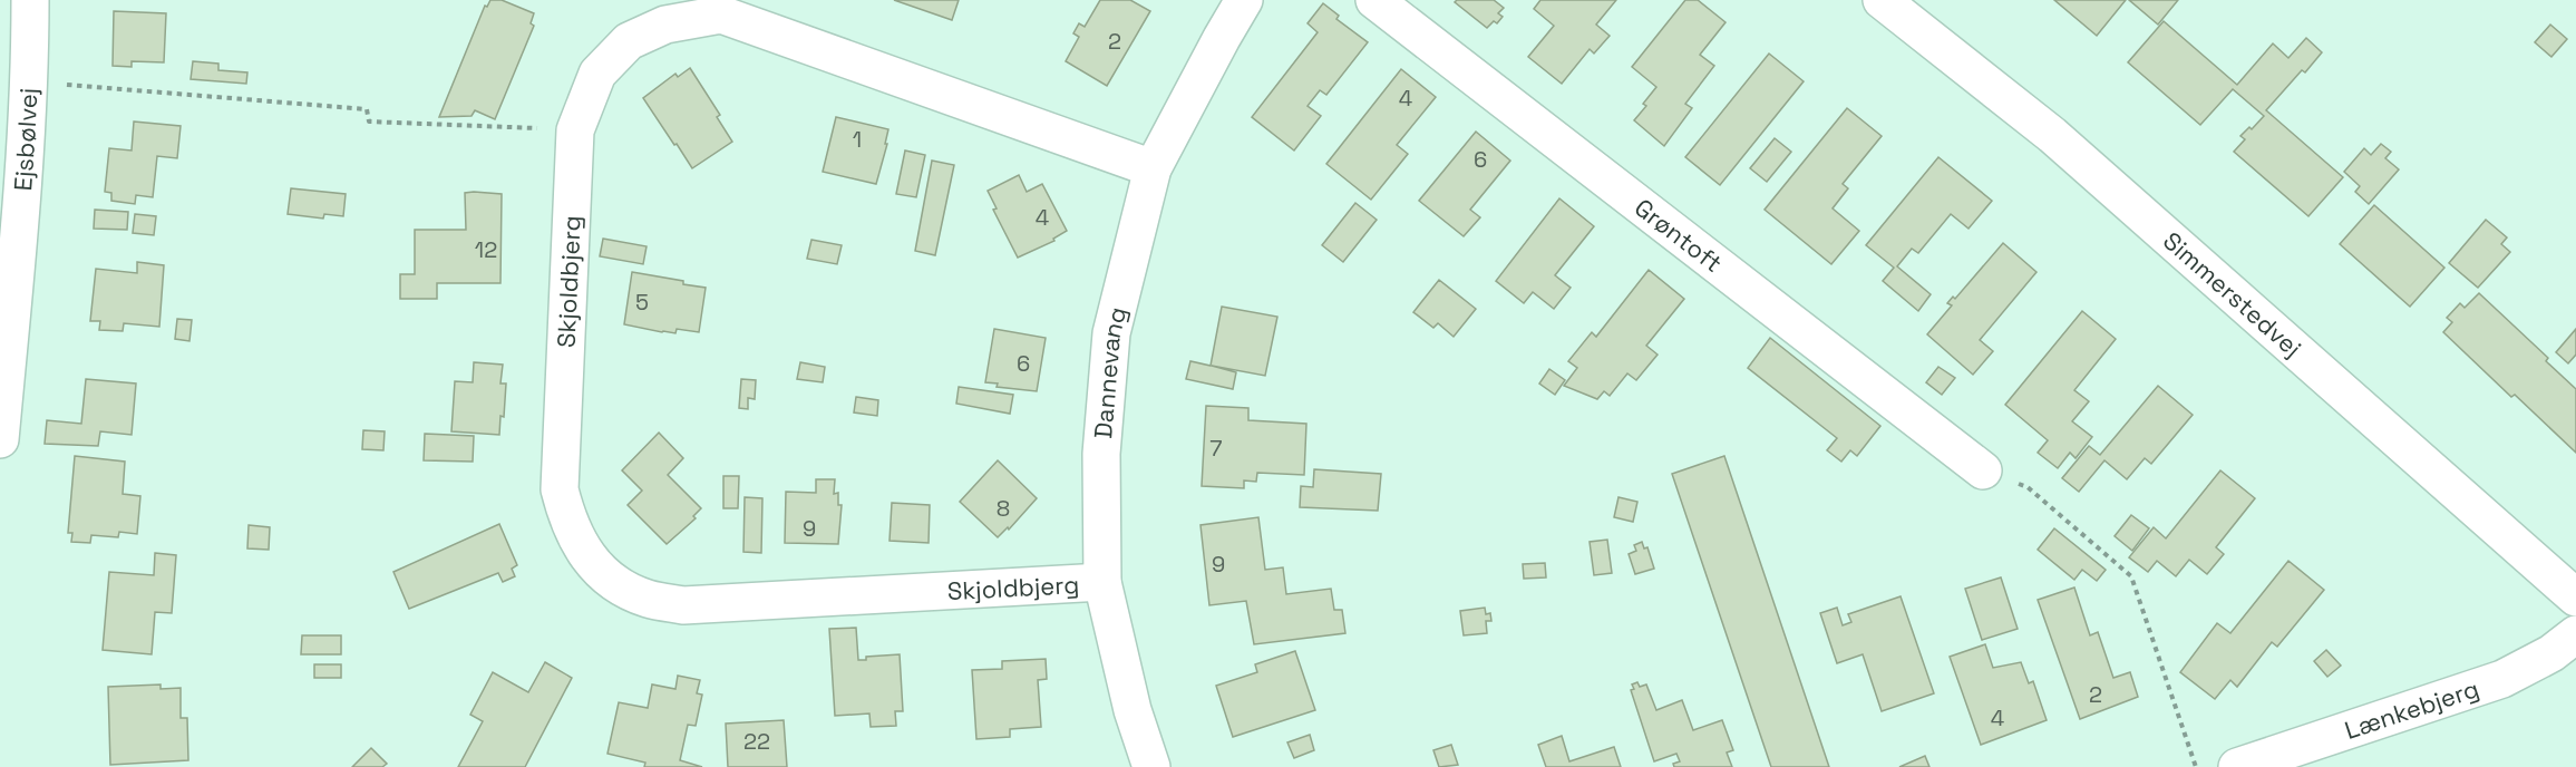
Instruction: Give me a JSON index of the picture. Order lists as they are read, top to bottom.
{
  "streets": {
    "street": [
      "Ejsbølvej",
      "Grøntoft",
      "Skjoldbjerg",
      "Simmerstedvej",
      "Dannevang",
      "Lænkebjerg"
    ]
  },
  "crossings": [
    ["Skjoldbjerg", "Dannevang"]
  ],
  "house_numbers": [
    "2",
    "4",
    "1",
    "6",
    "4",
    "12",
    "5",
    "6",
    "7",
    "8",
    "9",
    "9",
    "2",
    "4",
    "22"
  ]
}
